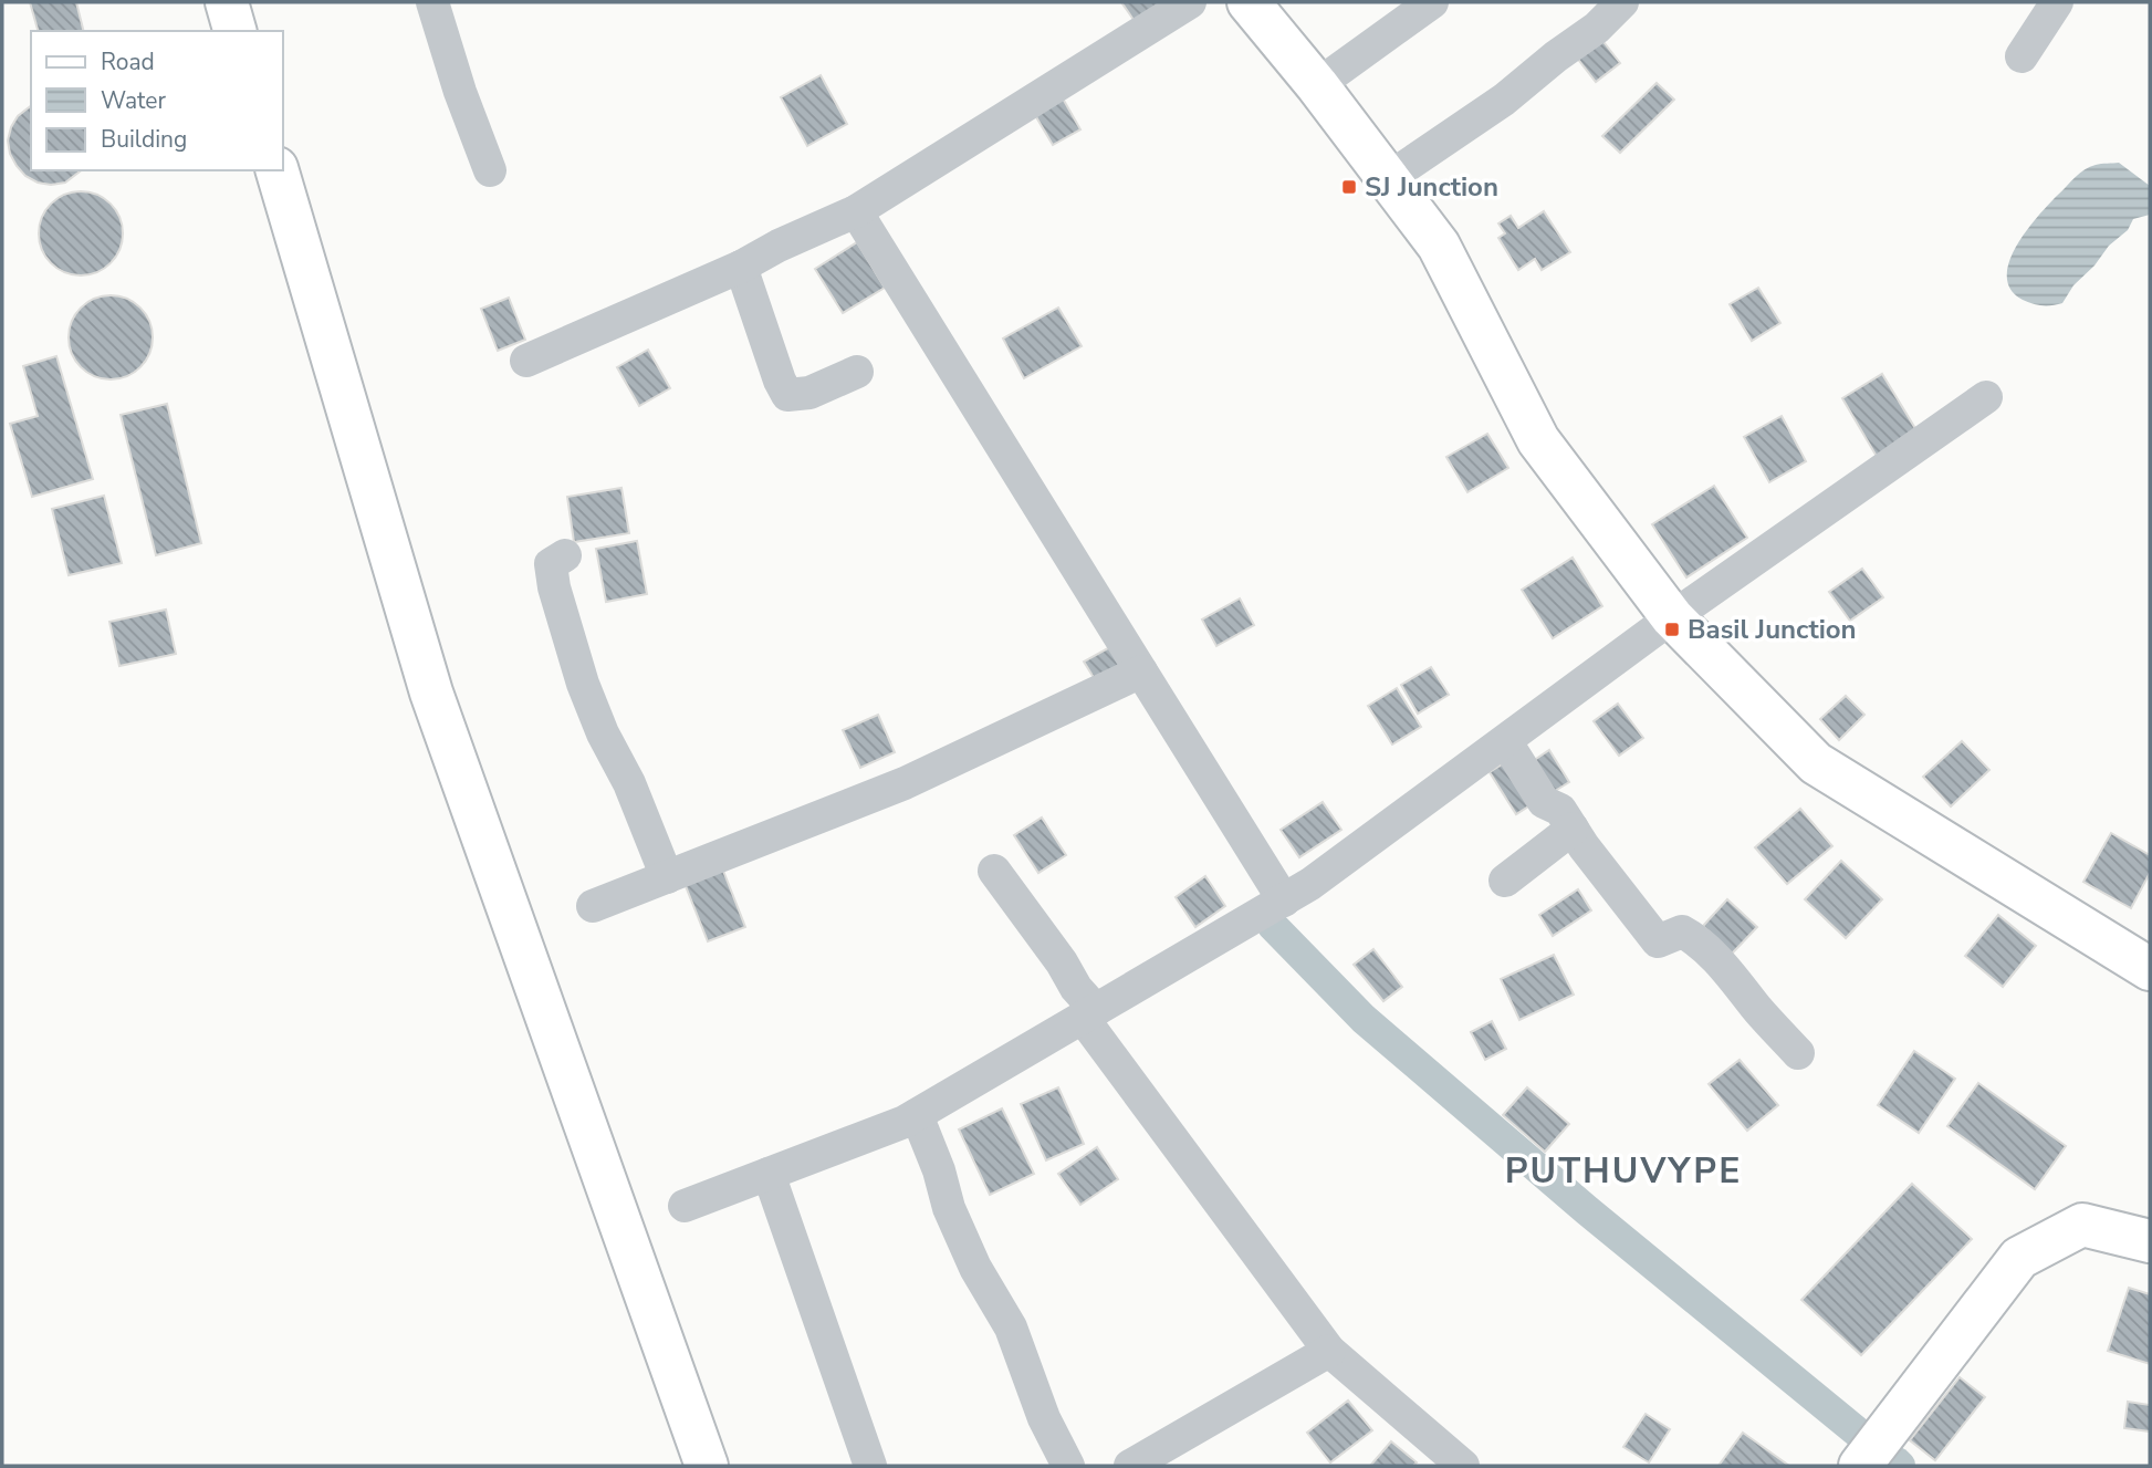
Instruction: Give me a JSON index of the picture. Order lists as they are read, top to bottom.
{
  "districts": ["PUTHUVYPE"],
  "places": {
    "transit": ["SJ Junction", "Basil Junction"]
  },
  "legend": ["Road", "Water", "Building"]
}
